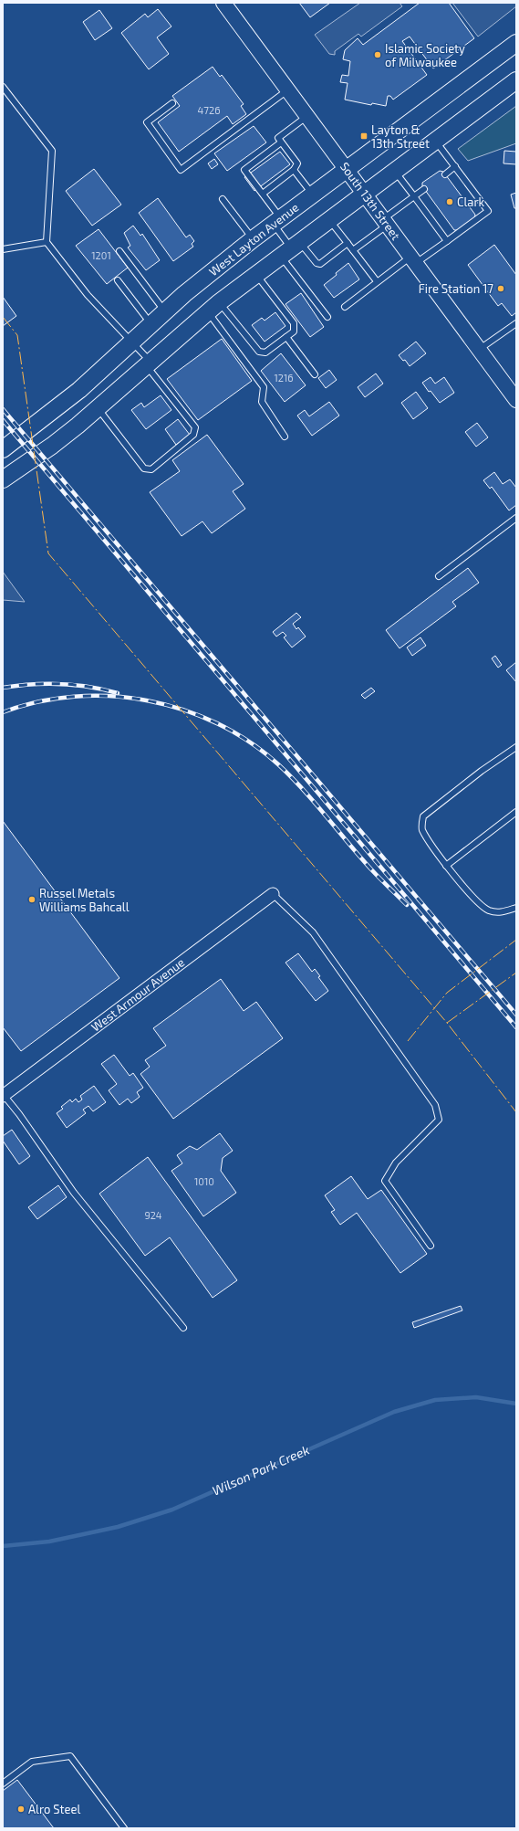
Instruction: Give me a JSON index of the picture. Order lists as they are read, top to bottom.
{
  "streets": {
    "main road": ["West Layton Avenue"],
    "street": ["South 13th Street", "West Armour Avenue"]
  },
  "crossings": [
    ["South 13th Street", "West Layton Avenue"]
  ],
  "water": ["Wilson Park Creek"],
  "places": {
    "other": [
      "Islamic Society of Milwaukee",
      "Clark",
      "Fire Station 17",
      "Russel Metals Williams Bahcall",
      "Alro Steel"
    ],
    "transit": ["Layton & 13th Street"]
  },
  "house_numbers": [
    "4726",
    "1201",
    "1216",
    "1010",
    "924"
  ]
}
